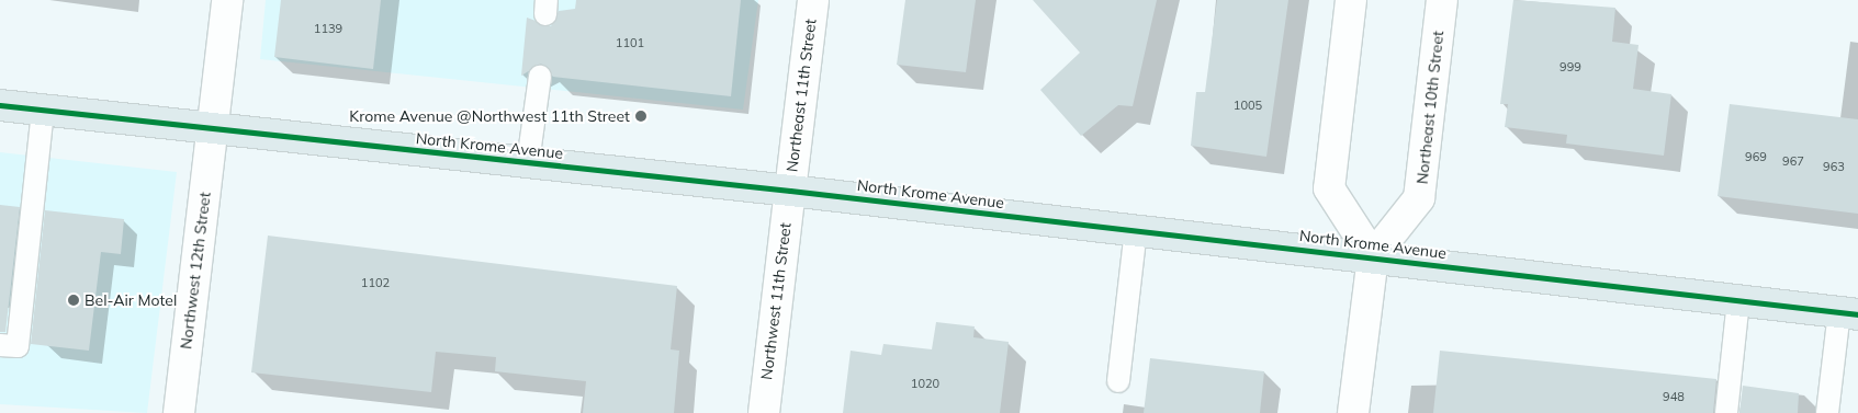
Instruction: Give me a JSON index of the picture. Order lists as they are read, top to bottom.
{
  "streets": {
    "highway": ["North Krome Avenue"],
    "street": [
      "Northeast 11th Street",
      "Northeast 10th Street",
      "Northwest 12th Street",
      "Northwest 11th Street"
    ]
  },
  "crossings": [
    ["Northeast 11th Street", "North Krome Avenue"],
    ["Northeast 11th Street", "Northwest 11th Street"],
    ["Northeast 10th Street", "North Krome Avenue"],
    ["North Krome Avenue", "Northwest 12th Street"],
    ["North Krome Avenue", "Northwest 11th Street"]
  ],
  "places": ["Krome Avenue @Northwest 11th Street", "Bel-Air Motel"],
  "house_numbers": [
    "1139",
    "1101",
    "999",
    "1005",
    "969",
    "967",
    "963",
    "1102",
    "1020",
    "948"
  ]
}
